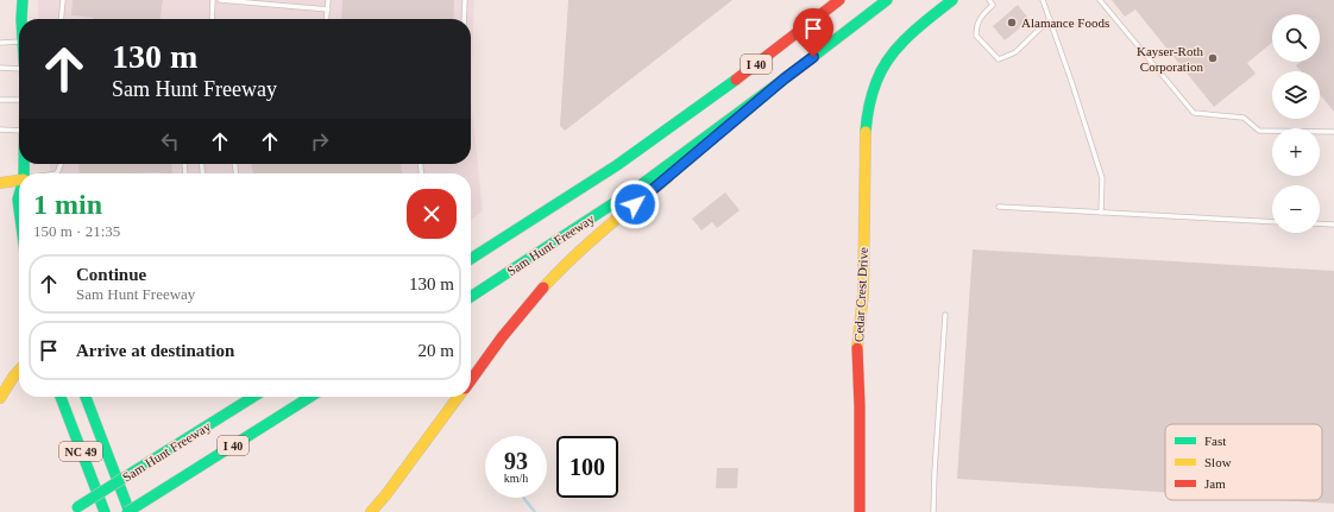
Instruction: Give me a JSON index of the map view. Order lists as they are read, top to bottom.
{
  "streets": {
    "main road": [
      "I 40",
      "Sam Hunt Freeway",
      "Cedar Crest Drive",
      "NC 49"
    ]
  },
  "crossings": [
    ["I 40", "NC 49"]
  ],
  "places": ["Alamance Foods", "Kayser-Roth Corporation"],
  "legend": ["Fast", "Slow", "Jam"],
  "page": {
    "map_buttons": ["+", "−"],
    "turn": ["130 m", "Sam Hunt Freeway"],
    "heading": ["1 min", "150 m · 21:35"],
    "list": [
      {
        "name": "Continue",
        "note": "Sam Hunt Freeway",
        "value": "130 m"
      },
      {
        "name": "Arrive at destination",
        "value": "20 m"
      }
    ],
    "speed": "93 km/h",
    "limit": "100"
  }
}
